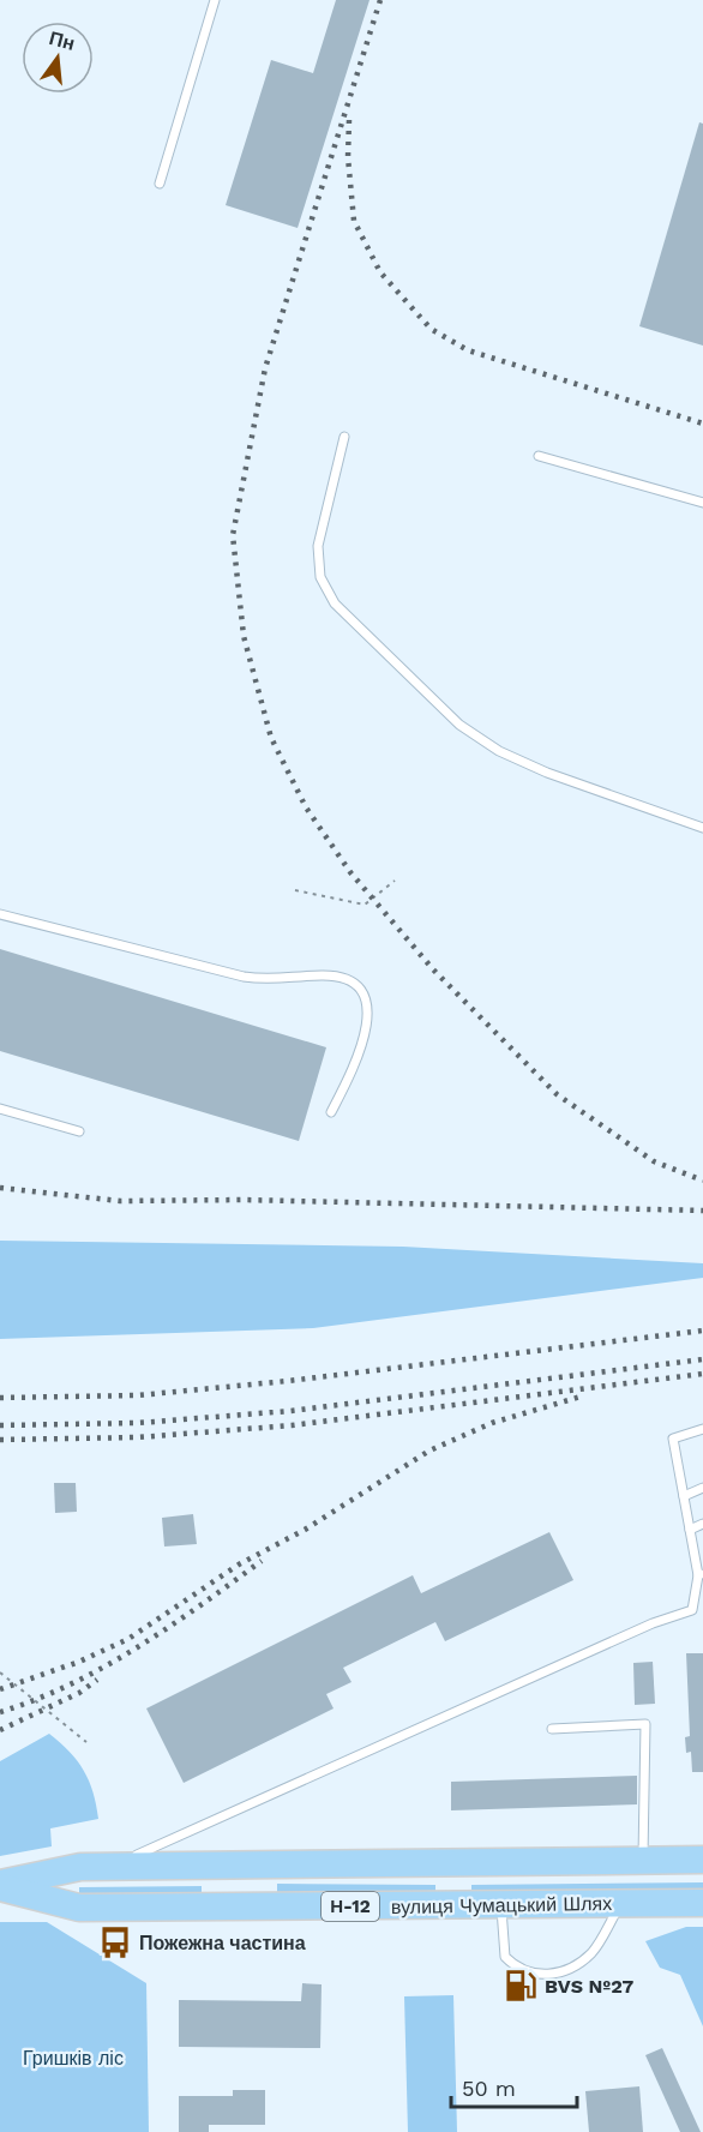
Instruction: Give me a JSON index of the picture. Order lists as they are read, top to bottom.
{
  "streets": {
    "main road": ["вулиця Чумацький Шлях", "Н-12"]
  },
  "parks": ["Гришків ліс"],
  "places": {
    "bus stop": ["Пожежна частина"],
    "fuel station": ["BVS №27"]
  },
  "scale_bar": "50 m",
  "north": "top"
}
